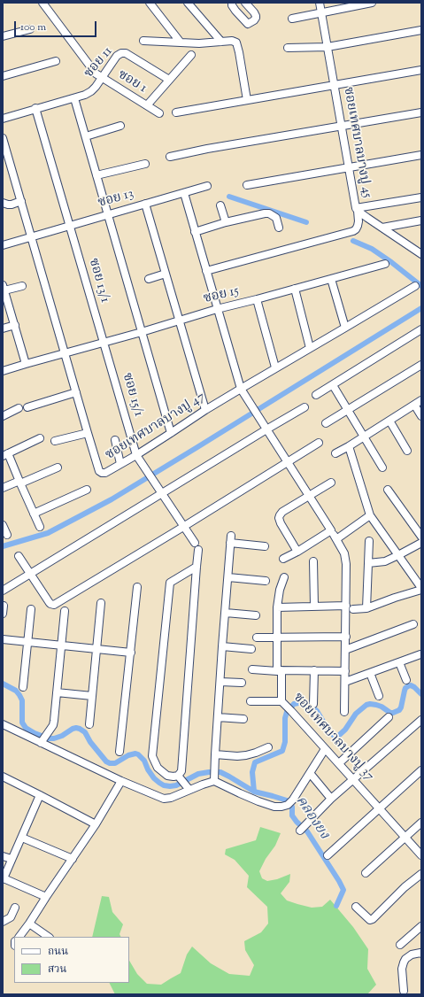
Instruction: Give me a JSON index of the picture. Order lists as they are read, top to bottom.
{
  "streets": {
    "street": [
      "ซอย 11",
      "ซอย 1",
      "ซอยเทศบาลบางปู 45",
      "ซอย 13",
      "ซอย 13/1",
      "ซอย 15",
      "ซอย 15/1",
      "ซอยเทศบาลบางปู 47",
      "ซอยเทศบาลบางปู 37"
    ]
  },
  "crossings": [
    ["ซอย 11", "ซอย 1"],
    ["ซอย 11", "ซอย 13/1"],
    ["ซอย 13", "ซอย 13/1"],
    ["ซอย 13", "ซอยเทศบาลบางปู 47"],
    ["ซอย 13/1", "ซอย 15"],
    ["ซอย 13/1", "ซอย 15/1"],
    ["ซอย 15", "ซอย 15/1"],
    ["ซอย 15", "ซอยเทศบาลบางปู 47"],
    ["ซอย 15/1", "ซอยเทศบาลบางปู 47"]
  ],
  "water": ["คลองยง"],
  "legend": ["ถนน", "สวน"],
  "scale_bar": "100 m"
}
